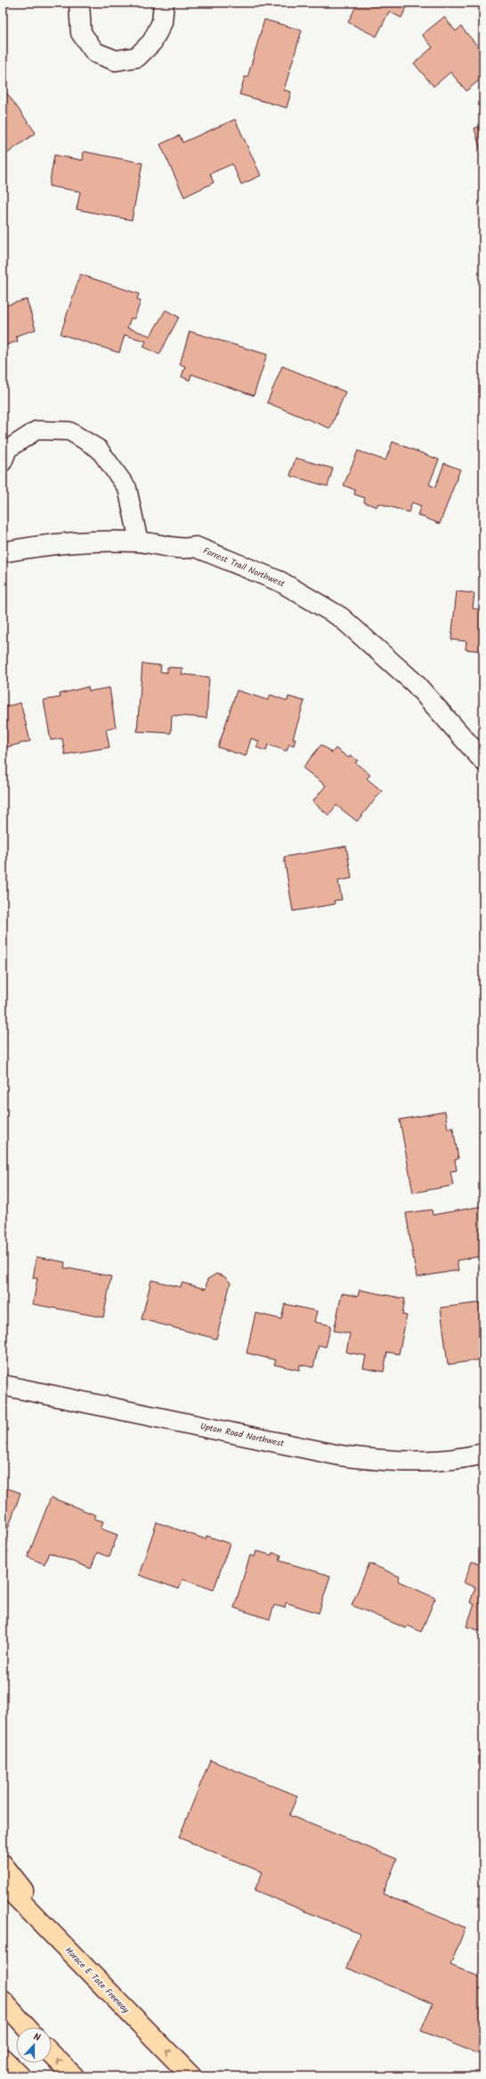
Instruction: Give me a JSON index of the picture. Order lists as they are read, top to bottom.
{
  "streets": {
    "highway": ["Horace E Tate Freeway"],
    "street": ["Forrest Trail Northwest", "Upton Road Northwest"]
  },
  "north": "top"
}
